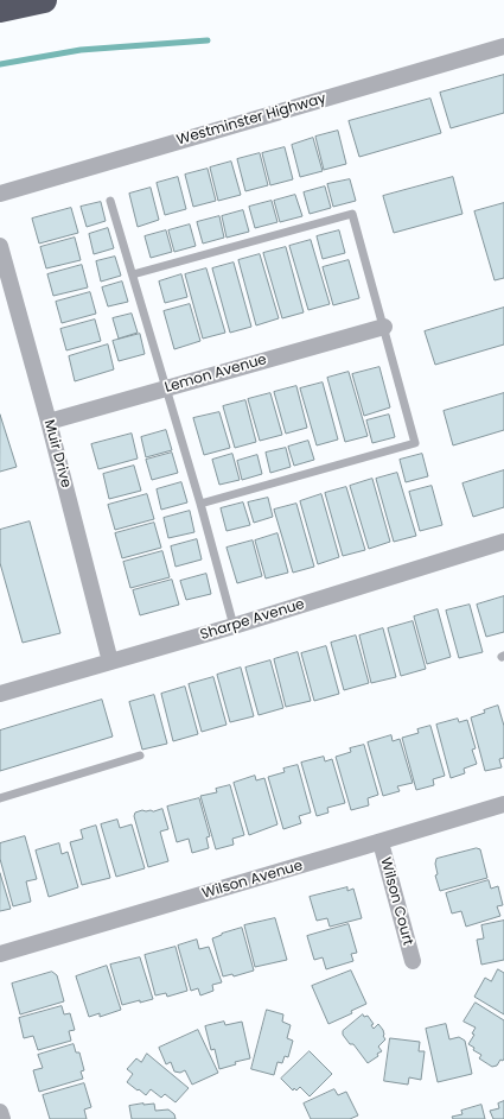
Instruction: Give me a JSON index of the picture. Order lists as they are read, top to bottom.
{
  "streets": {
    "street": [
      "Westminster Highway",
      "Lemon Avenue",
      "Muir Drive",
      "Sharpe Avenue",
      "Wilson Avenue",
      "Wilson Court"
    ]
  },
  "crossings": [
    ["Lemon Avenue", "Muir Drive"],
    ["Muir Drive", "Sharpe Avenue"],
    ["Wilson Avenue", "Wilson Court"]
  ]
}
